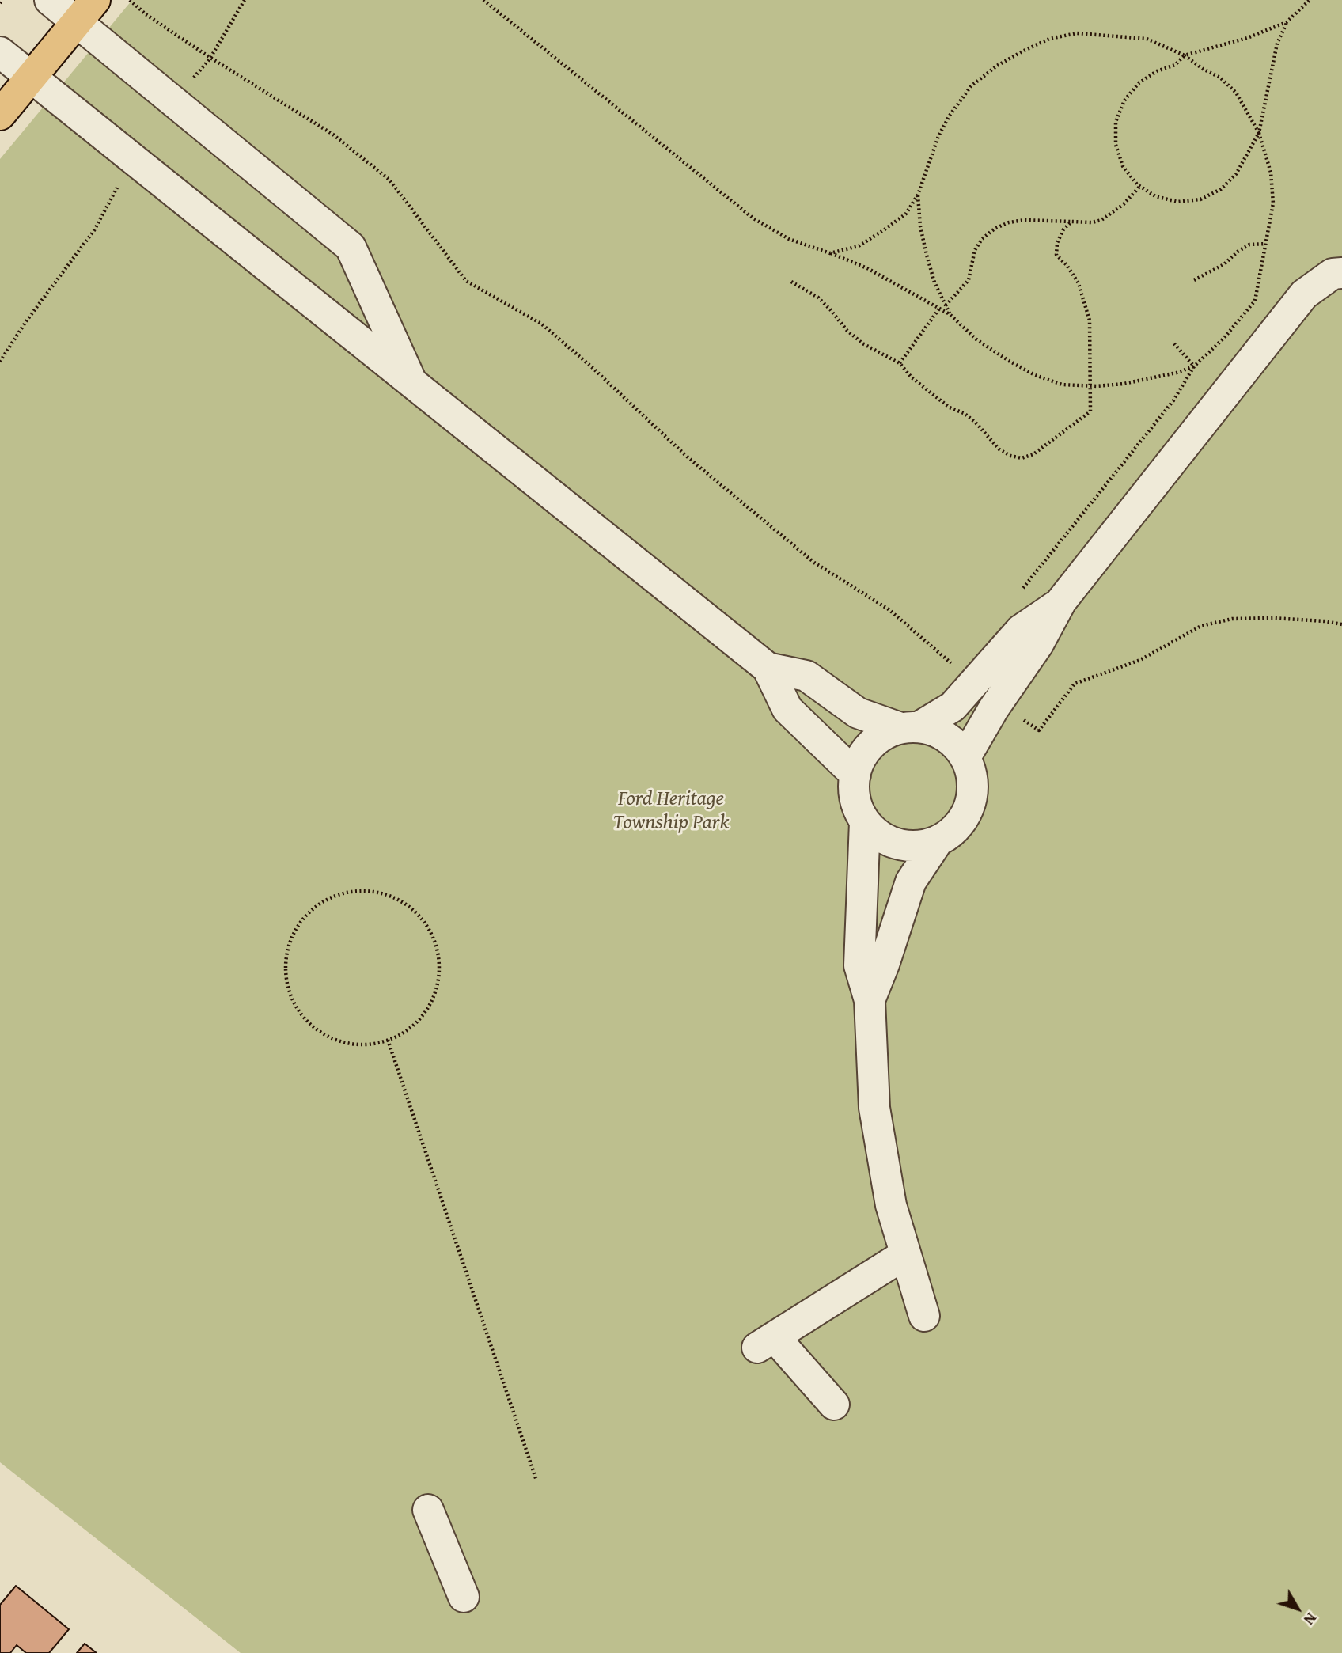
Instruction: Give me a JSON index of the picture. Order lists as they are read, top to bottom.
{
  "parks": ["Ford Heritage Township Park"],
  "north": "bottom right"
}
